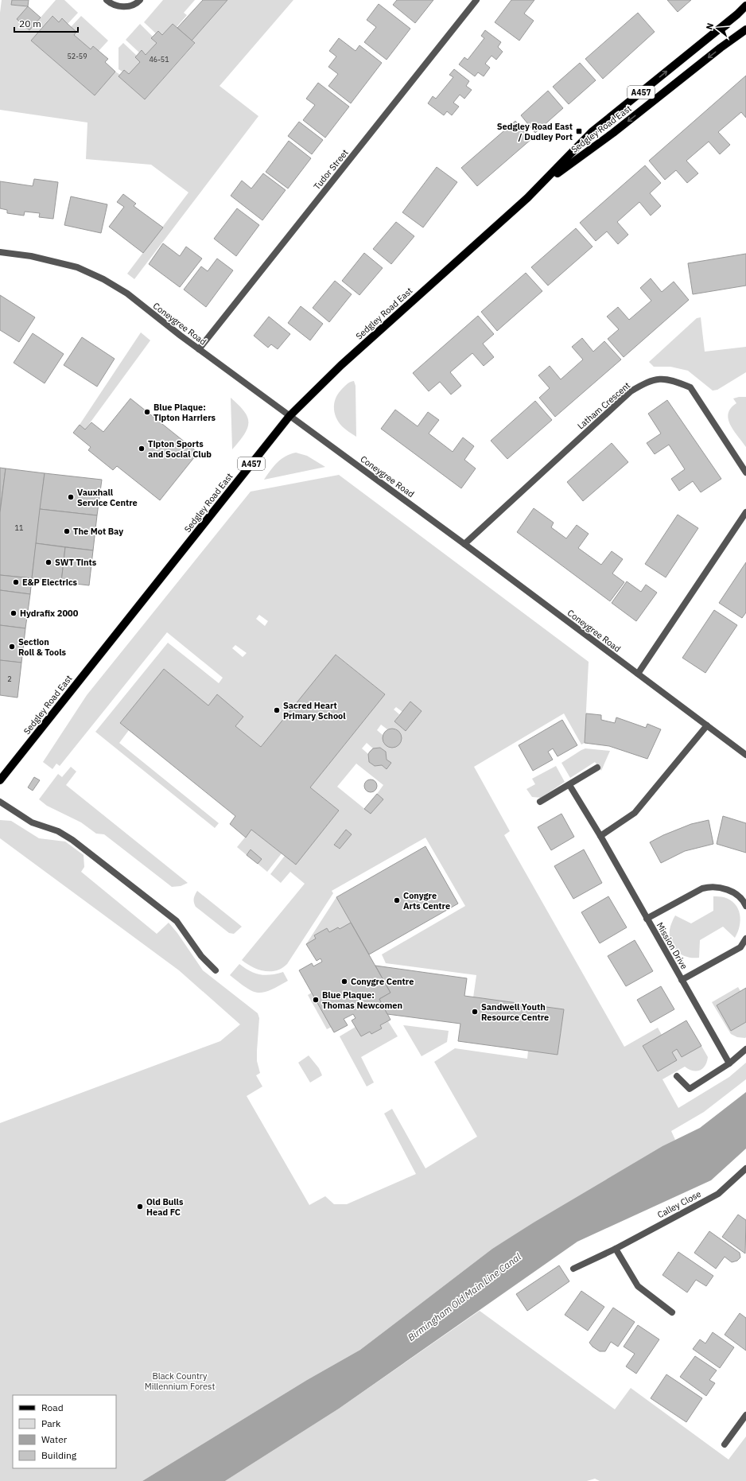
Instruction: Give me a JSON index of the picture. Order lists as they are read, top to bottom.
{
  "streets": {
    "main road": ["A457", "Sedgley Road East"],
    "street": [
      "Tudor Street",
      "Coneygree Road",
      "Latham Crescent",
      "Mission Drive",
      "Calley Close"
    ]
  },
  "crossings": [
    ["Sedgley Road East", "Coneygree Road"],
    ["Tudor Street", "Coneygree Road"],
    ["Coneygree Road", "Latham Crescent"]
  ],
  "water": ["Birmingham Old Main Line Canal"],
  "parks": ["Black Country Millennium Forest"],
  "places": {
    "transit": ["Sedgley Road East / Dudley Port"],
    "other": [
      "Blue Plaque: Tipton Harriers",
      "Tipton Sports and Social Club",
      "Vauxhall Service Centre",
      "The Mot Bay",
      "SWT Tints",
      "E&P Electrics",
      "Hydrafix 2000",
      "Section Roll & Tools",
      "Sacred Heart Primary School",
      "Conygre Arts Centre",
      "Conygre Centre",
      "Blue Plaque: Thomas Newcomen",
      "Sandwell Youth Resource Centre",
      "Old Bulls Head FC"
    ]
  },
  "house_numbers": [
    "52-59",
    "46-51",
    "11",
    "2"
  ],
  "legend": [
    "Road",
    "Park",
    "Water",
    "Building"
  ],
  "scale_bar": "20 m",
  "north": "left"
}
